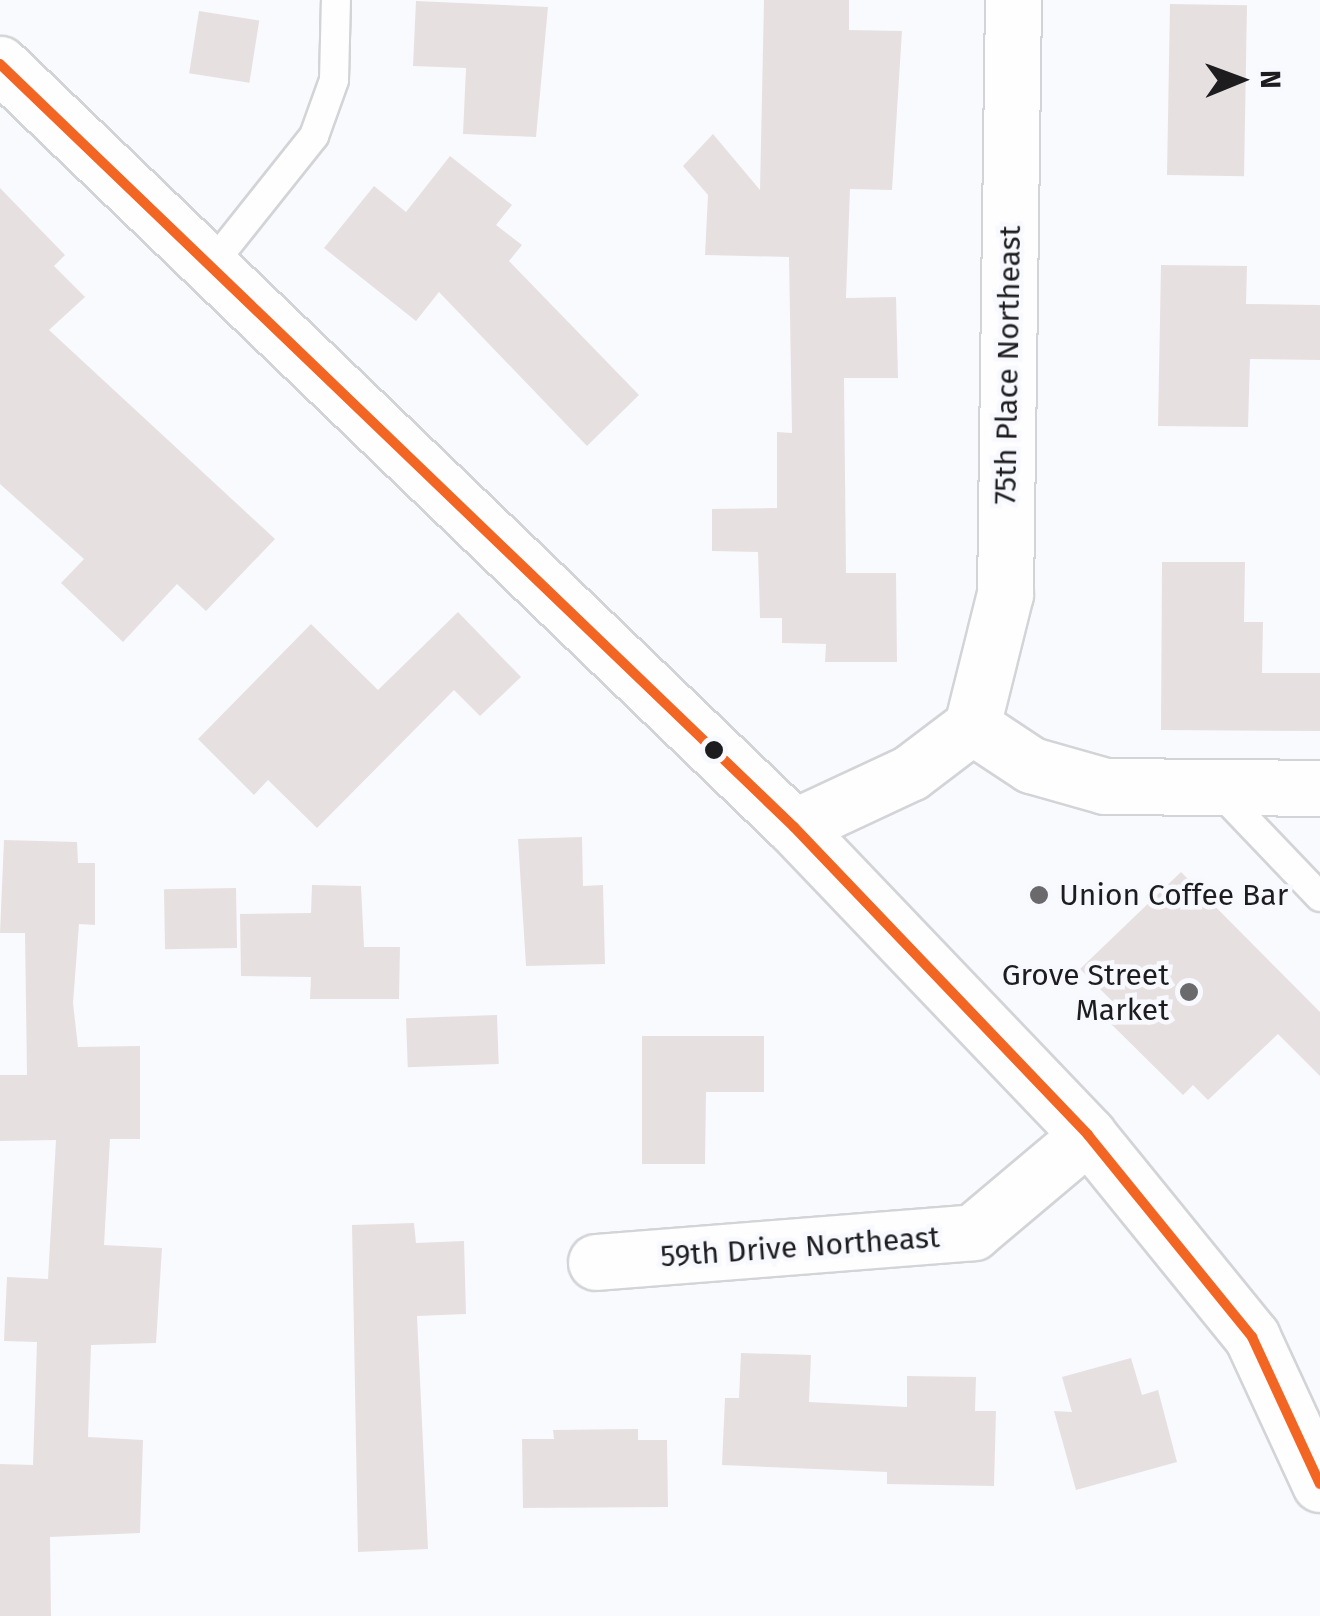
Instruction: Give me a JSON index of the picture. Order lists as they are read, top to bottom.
{
  "streets": {
    "street": ["75th Place Northeast", "59th Drive Northeast"]
  },
  "places": ["Union Coffee Bar", "Grove Street Market"],
  "north": "right"
}
